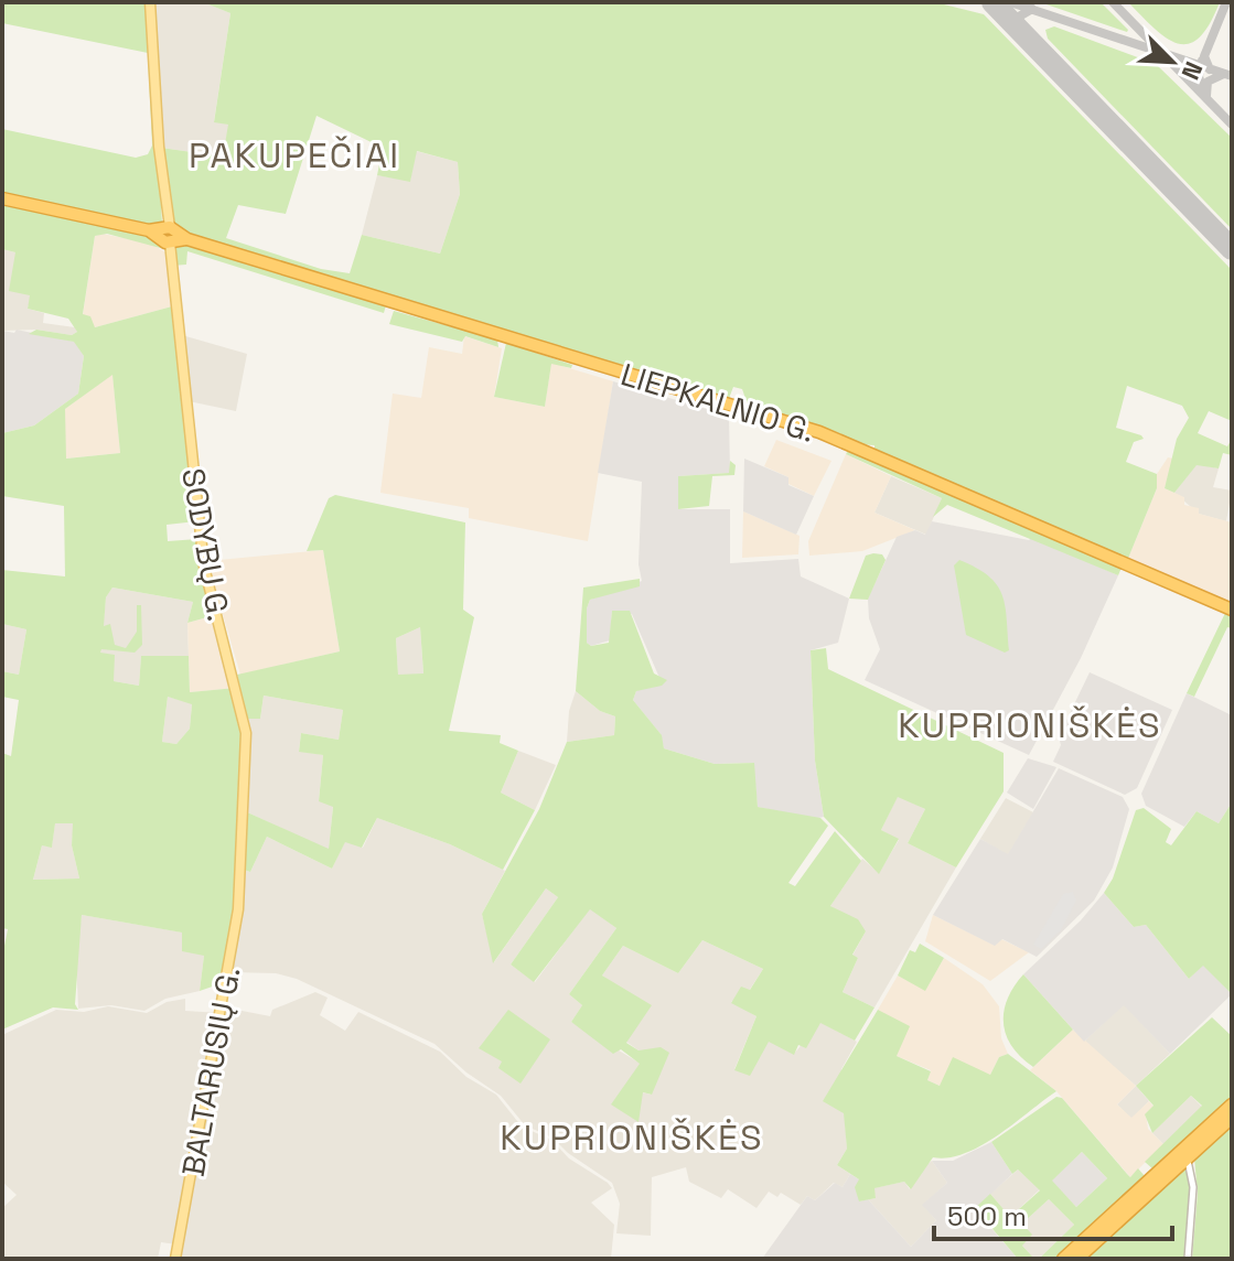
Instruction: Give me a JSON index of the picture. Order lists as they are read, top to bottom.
{
  "streets": {
    "highway": ["LIEPKALNIO G."],
    "main road": ["SODYBŲ G.", "BALTARUSIŲ G."]
  },
  "crossings": [
    ["LIEPKALNIO G.", "SODYBŲ G."],
    ["SODYBŲ G.", "BALTARUSIŲ G."]
  ],
  "districts": ["PAKUPEČIAI", "KUPRIONIŠKĖS", "KUPRIONIŠKĖS"],
  "scale_bar": "500 m",
  "north": "bottom right"
}
